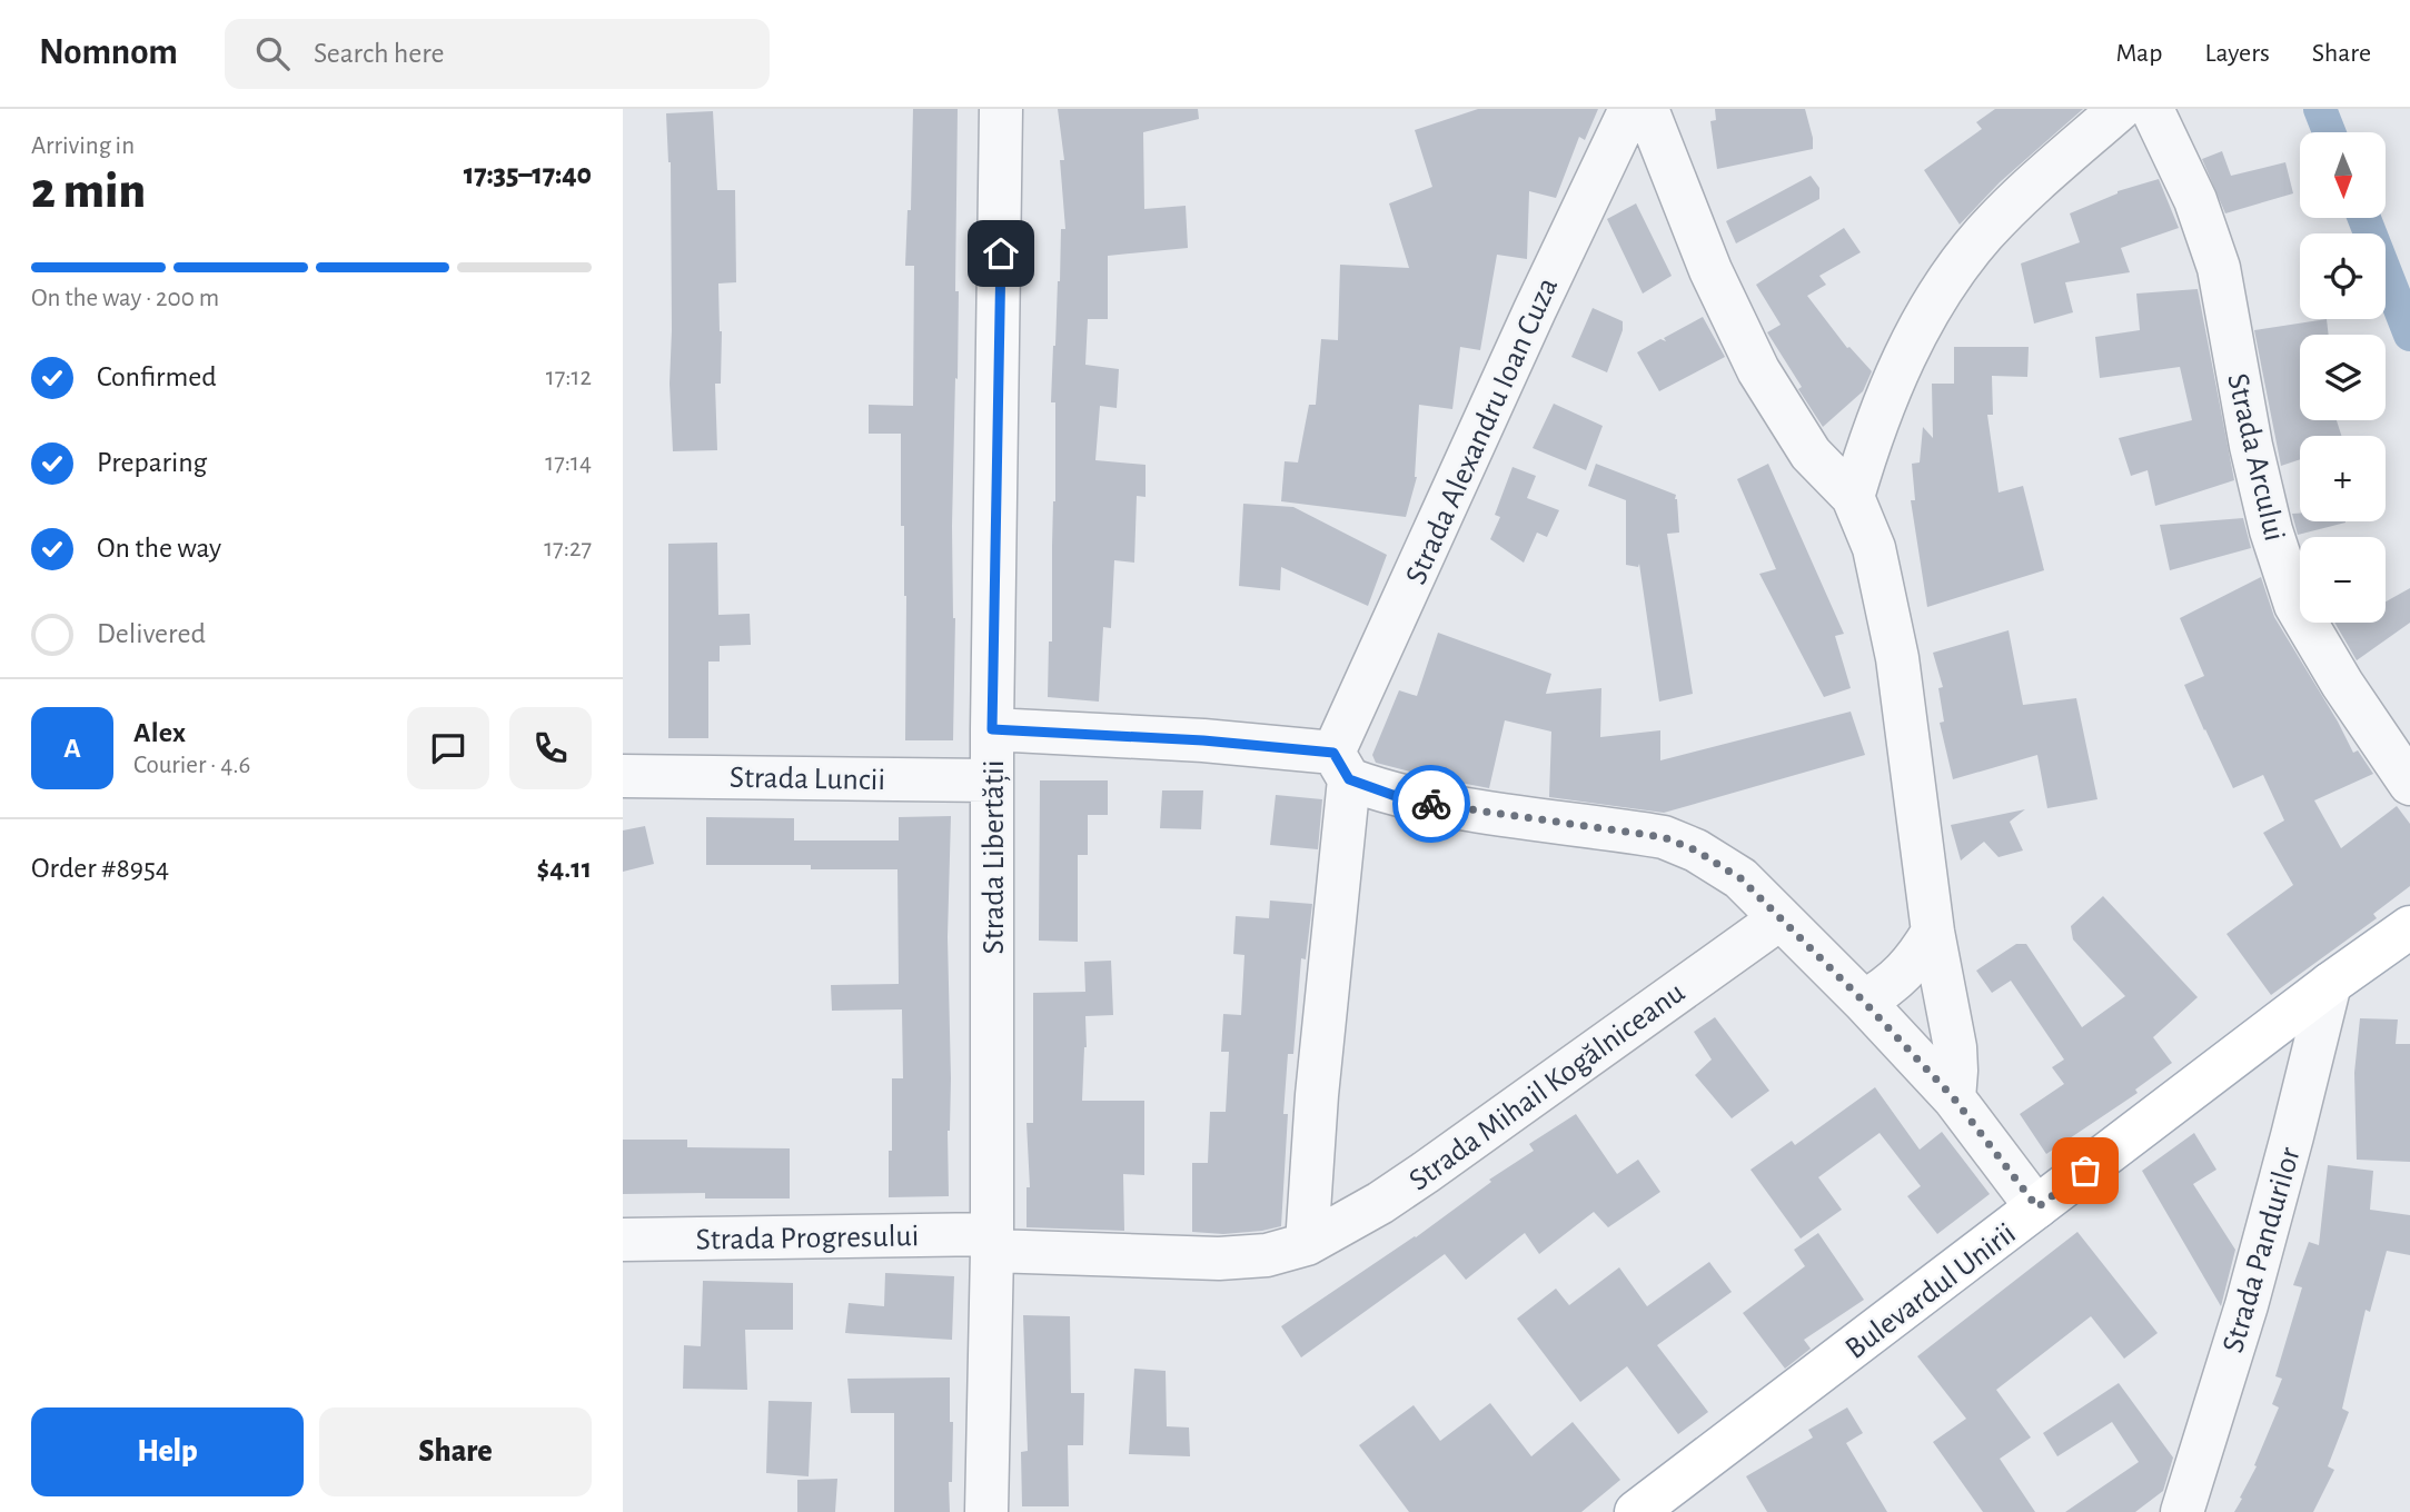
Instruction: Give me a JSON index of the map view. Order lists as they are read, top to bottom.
{
  "streets": {
    "main road": ["Bulevardul Unirii"],
    "street": [
      "Strada Alexandru Ioan Cuza",
      "Strada Arcului",
      "Strada Luncii",
      "Strada Libertății",
      "Strada Mihail Kogălniceanu",
      "Strada Progresului",
      "Strada Pandurilor"
    ]
  },
  "crossings": [
    ["Strada Luncii", "Strada Libertății"],
    ["Strada Libertății", "Strada Mihail Kogălniceanu"],
    ["Strada Libertății", "Strada Progresului"],
    ["Strada Mihail Kogălniceanu", "Strada Progresului"],
    ["Strada Pandurilor", "Bulevardul Unirii"]
  ],
  "north": "bottom",
  "page": {
    "header": "Nomnom",
    "search": "Search here",
    "nav": ["Map", "Layers", "Share"],
    "heading": ["2 min", "Arriving in", "17:35–17:40"],
    "panel": [
      "Alex",
      "Courier · 4.6",
      "Order #8954",
      "$4.11"
    ],
    "map_buttons": ["+", "−"],
    "bar": "On the way · 200 m",
    "list": [
      ["Confirmed", "17:12"],
      ["Preparing", "17:14"],
      ["On the way", "17:27"],
      "Delivered"
    ],
    "round": "A",
    "buttons": ["Help", "Share"]
  }
}
